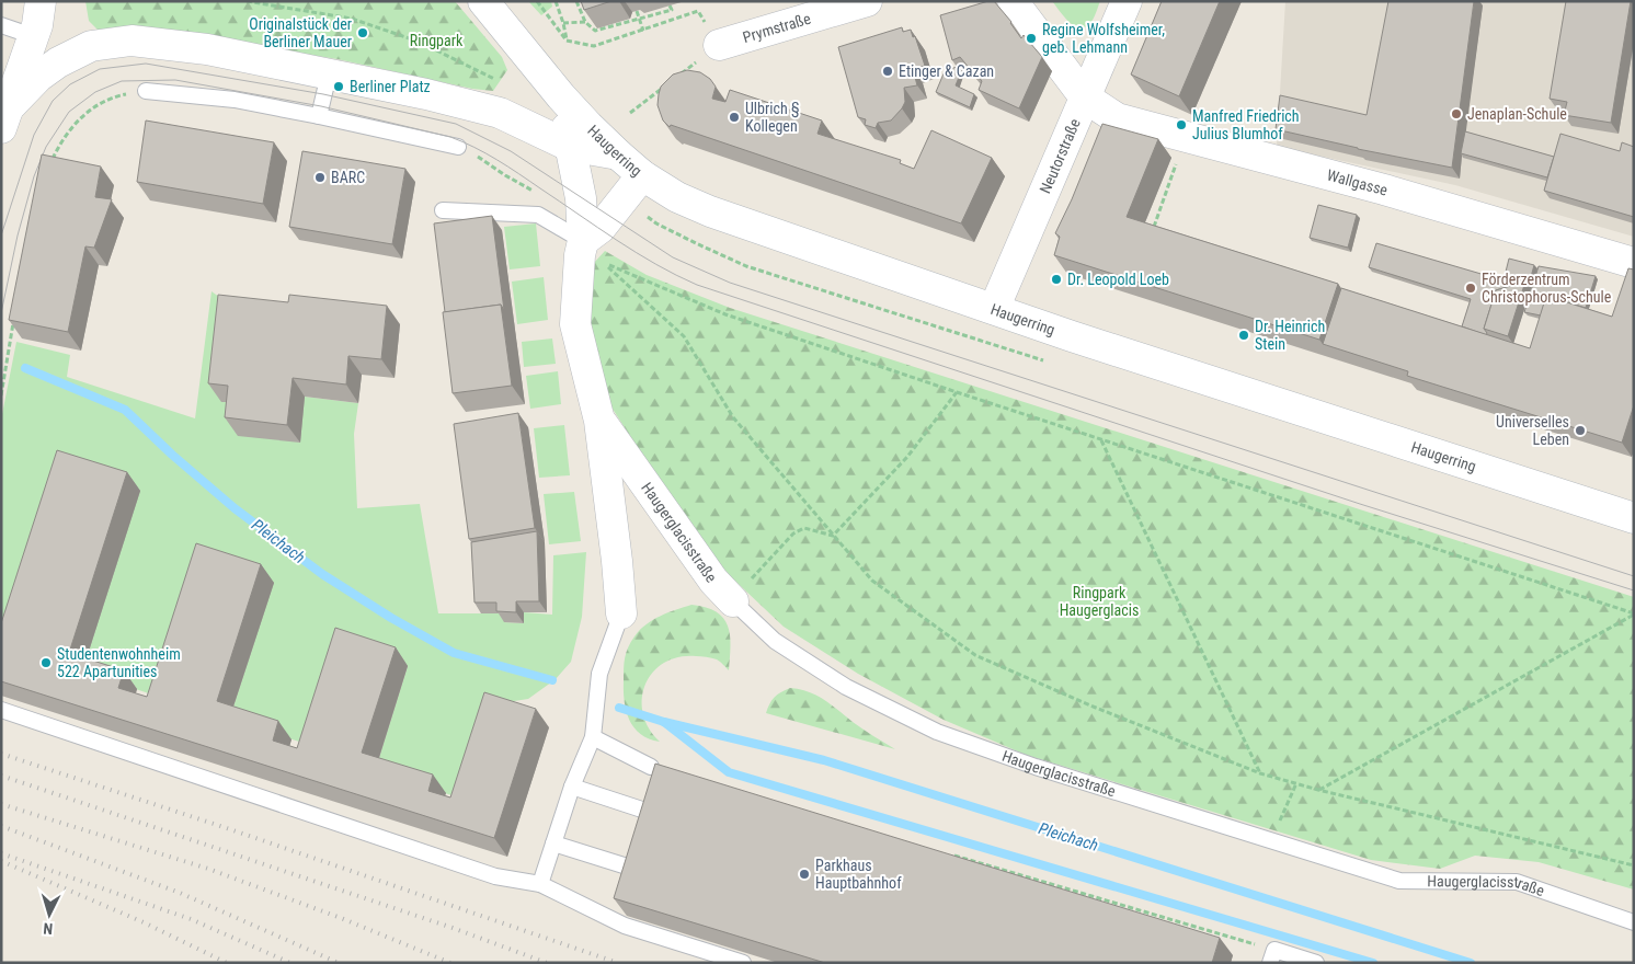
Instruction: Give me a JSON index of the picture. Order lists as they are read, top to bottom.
{
  "streets": {
    "street": [
      "Prymstraße",
      "Haugerring",
      "Neutorstraße",
      "Wallgasse",
      "Haugerglacisstraße"
    ]
  },
  "crossings": [
    ["Haugerring", "Neutorstraße"],
    ["Neutorstraße", "Wallgasse"]
  ],
  "water": ["Pleichach"],
  "parks": ["Ringpark", "Ringpark Haugerglacis"],
  "places": [
    "Originalstück der Berliner Mauer",
    "Regine Wolfsheimer, geb. Lehmann",
    "Etinger & Cazan",
    "Berliner Platz",
    "Jenaplan-Schule",
    "Ulbrich § Kollegen",
    "Manfred Friedrich Julius Blumhof",
    "BARC",
    "Dr. Leopold Loeb",
    "Förderzentrum Christophorus-Schule",
    "Dr. Heinrich Stein",
    "Universelles Leben",
    "Studentenwohnheim 522 Apartunities",
    "Parkhaus Hauptbahnhof"
  ],
  "north": "bottom"
}
